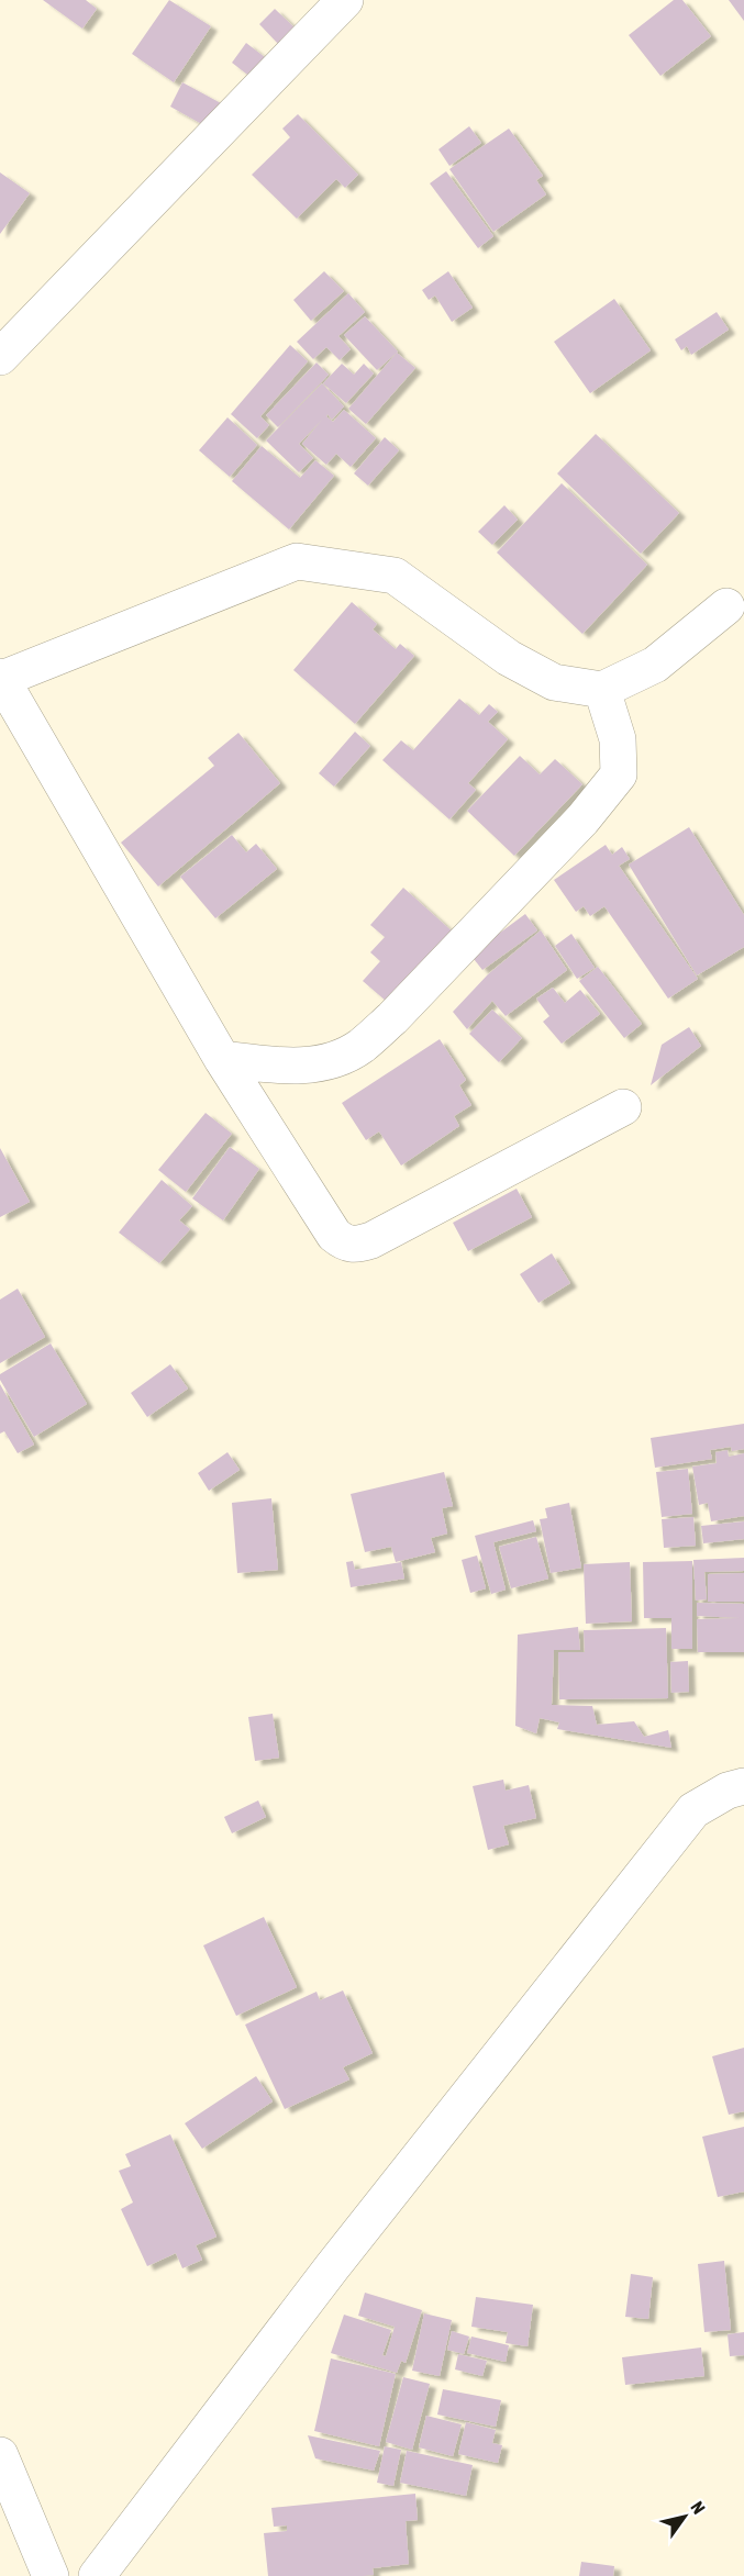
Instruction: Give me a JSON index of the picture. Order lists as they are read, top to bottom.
{
  "north": "top right"
}
